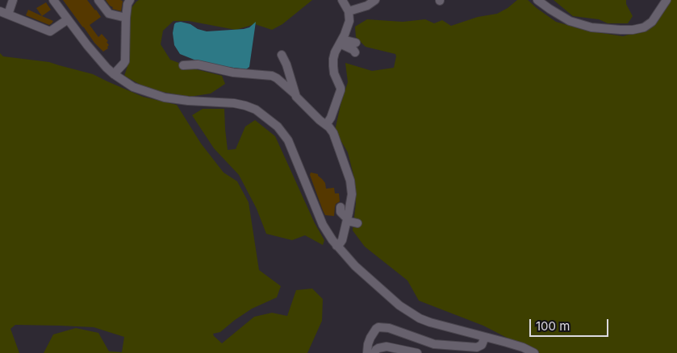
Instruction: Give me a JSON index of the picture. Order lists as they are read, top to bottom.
{
  "scale_bar": "100 m"
}
